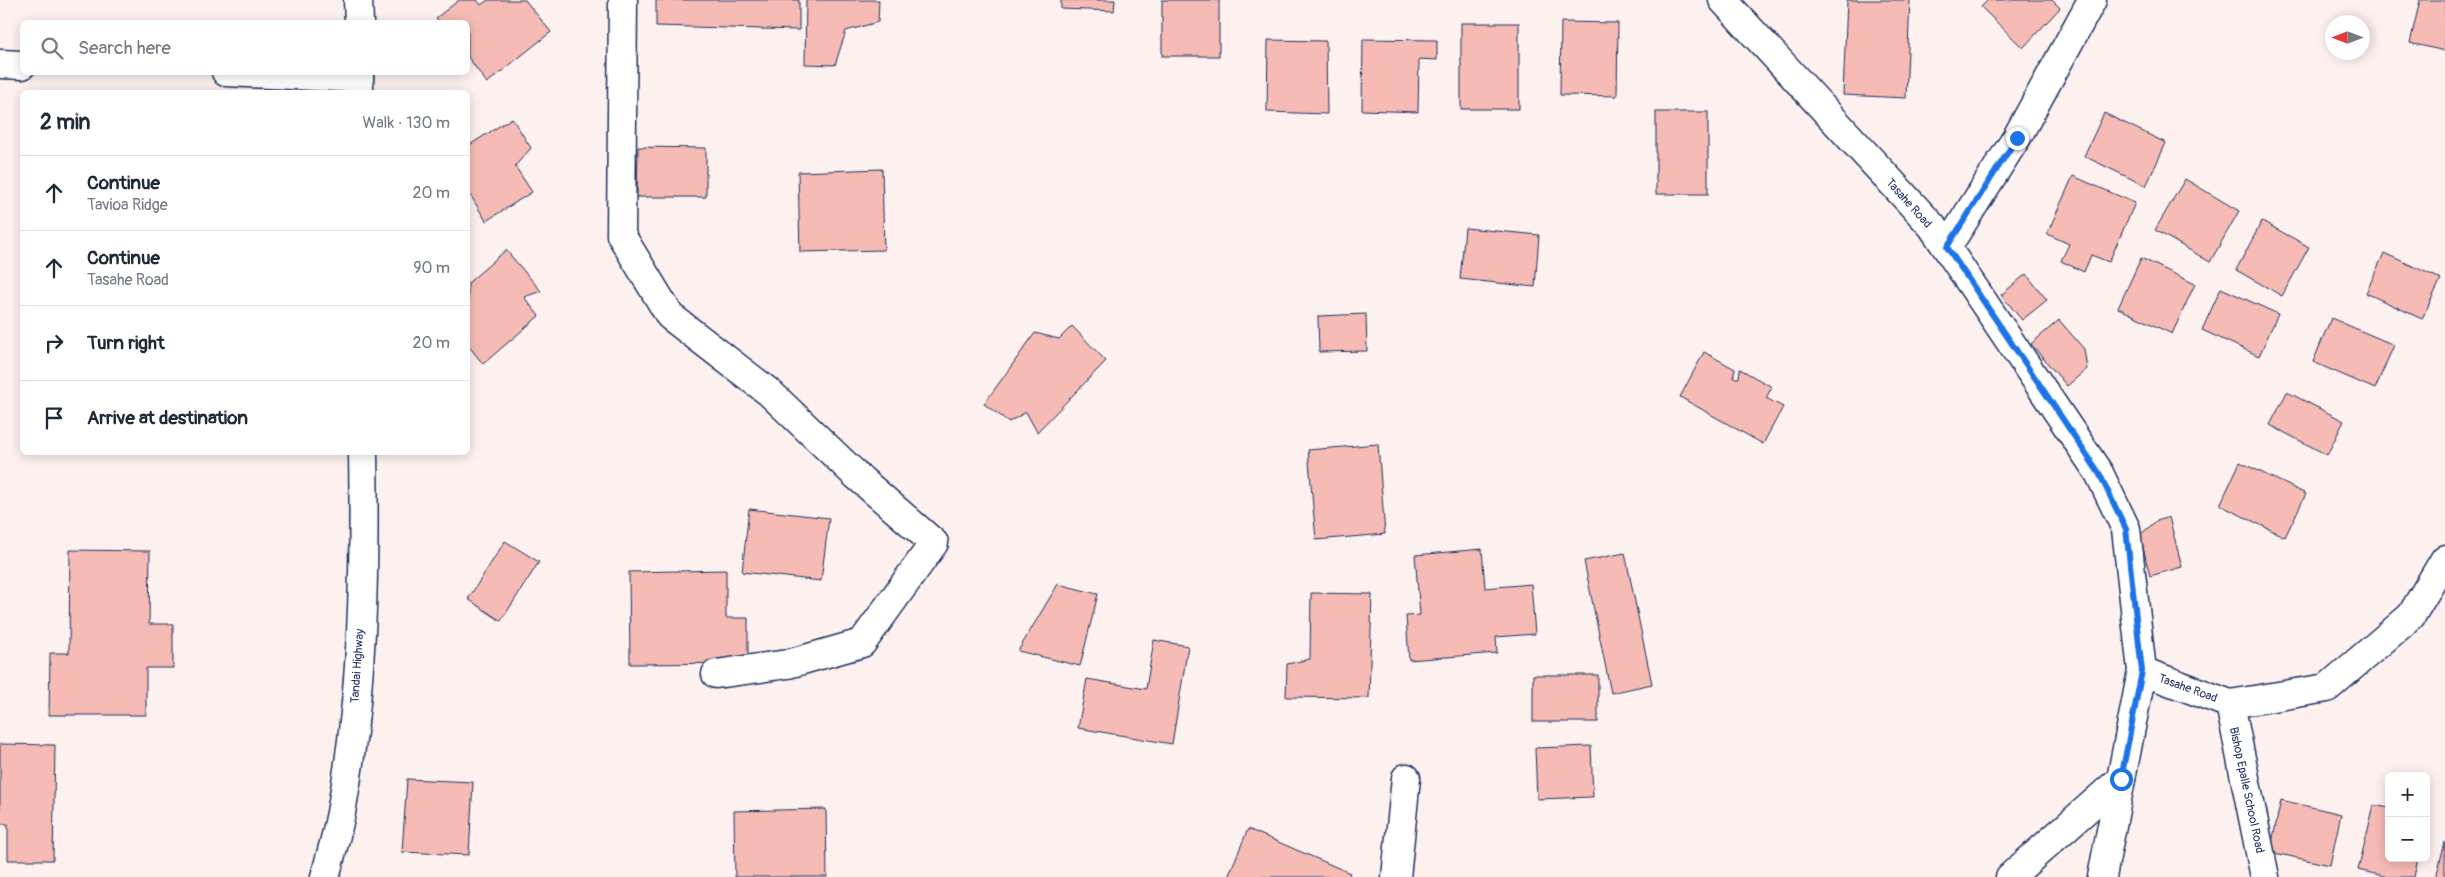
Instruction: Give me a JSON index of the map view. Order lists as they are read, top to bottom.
{
  "streets": {
    "street": ["Tasahe Road", "Tandai Highway", "Bishop Epalle School Road"]
  },
  "crossings": [
    ["Tasahe Road", "Bishop Epalle School Road"]
  ],
  "north": "left",
  "page": {
    "search": "Search here",
    "heading": ["2 min", "Walk · 130 m"],
    "list": [
      ["Continue", "Tavioa Ridge", "20 m"],
      ["Continue", "Tasahe Road", "90 m"],
      ["Turn right", "20 m"],
      "Arrive at destination"
    ],
    "map_buttons": ["+", "−"]
  }
}
